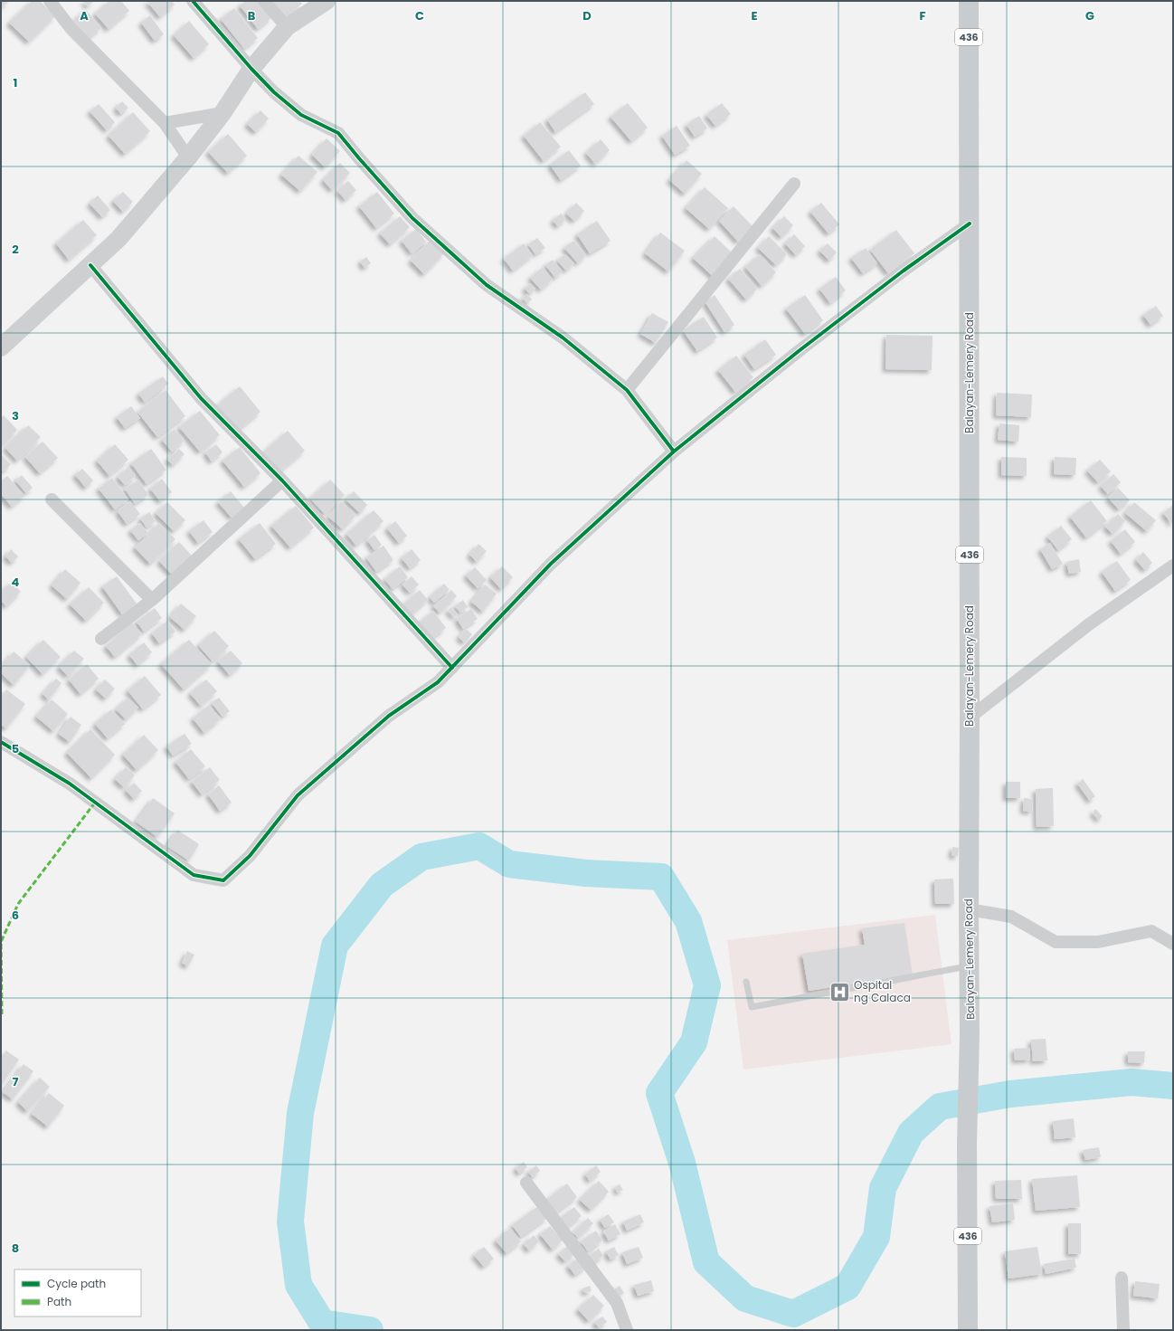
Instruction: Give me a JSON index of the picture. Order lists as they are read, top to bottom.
{
  "streets": {
    "main road": ["436", "Balayan-Lemery Road"]
  },
  "places": {
    "hospital": ["Ospital ng Calaca"]
  },
  "legend": ["Cycle path", "Path"],
  "grid": {
    "columns": [
      "A",
      "B",
      "C",
      "D",
      "E",
      "F",
      "G"
    ],
    "rows": [
      "1",
      "2",
      "3",
      "4",
      "5",
      "6",
      "7",
      "8"
    ]
  }
}
